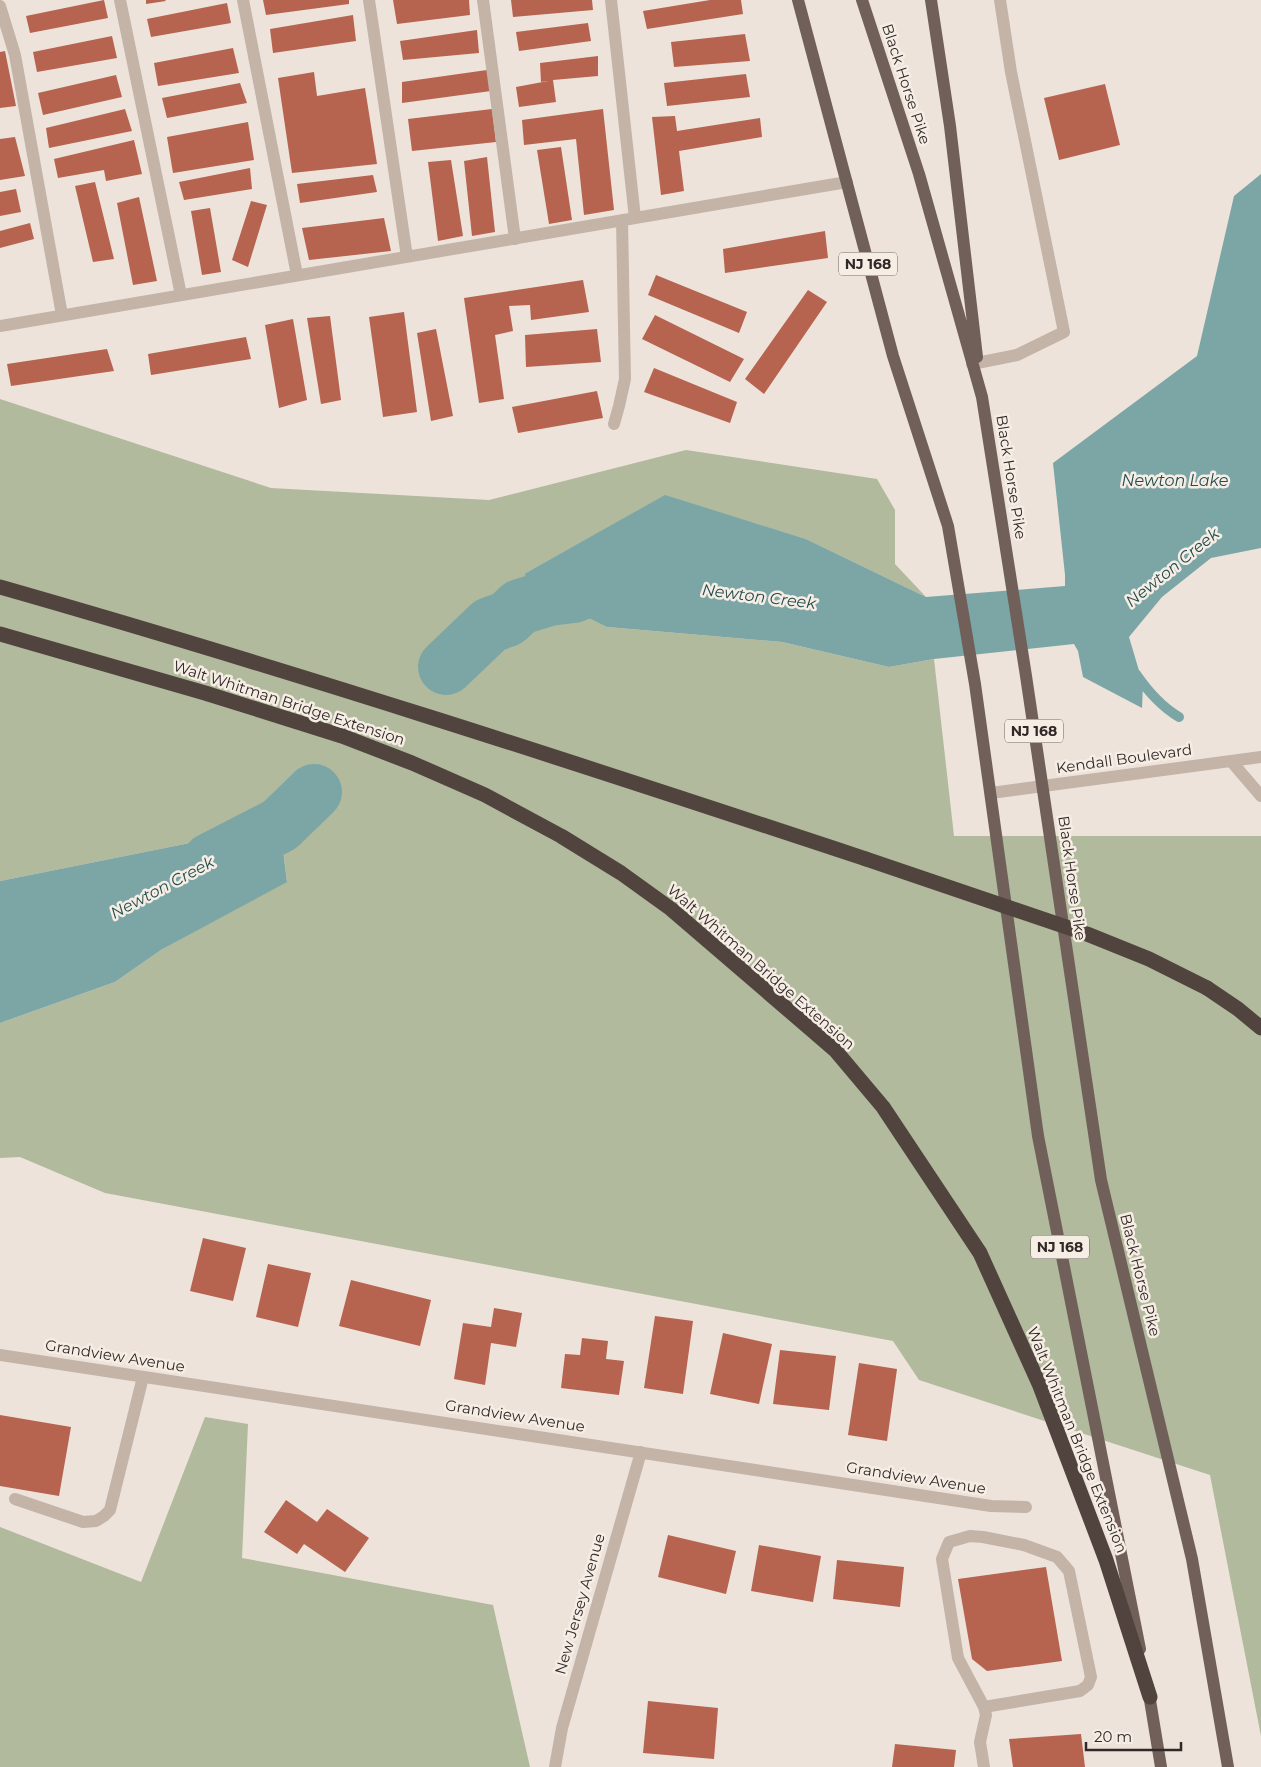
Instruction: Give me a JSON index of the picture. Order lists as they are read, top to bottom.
{
  "streets": {
    "highway": ["Walt Whitman Bridge Extension"],
    "main road": ["Black Horse Pike", "NJ 168"],
    "street": ["Kendall Boulevard", "Grandview Avenue", "New Jersey Avenue"]
  },
  "crossings": [
    ["Black Horse Pike", "Kendall Boulevard"],
    ["NJ 168", "Walt Whitman Bridge Extension"],
    ["NJ 168", "Kendall Boulevard"],
    ["Grandview Avenue", "New Jersey Avenue"]
  ],
  "water": ["Newton Lake", "Newton Creek"],
  "scale_bar": "20 m"
}
